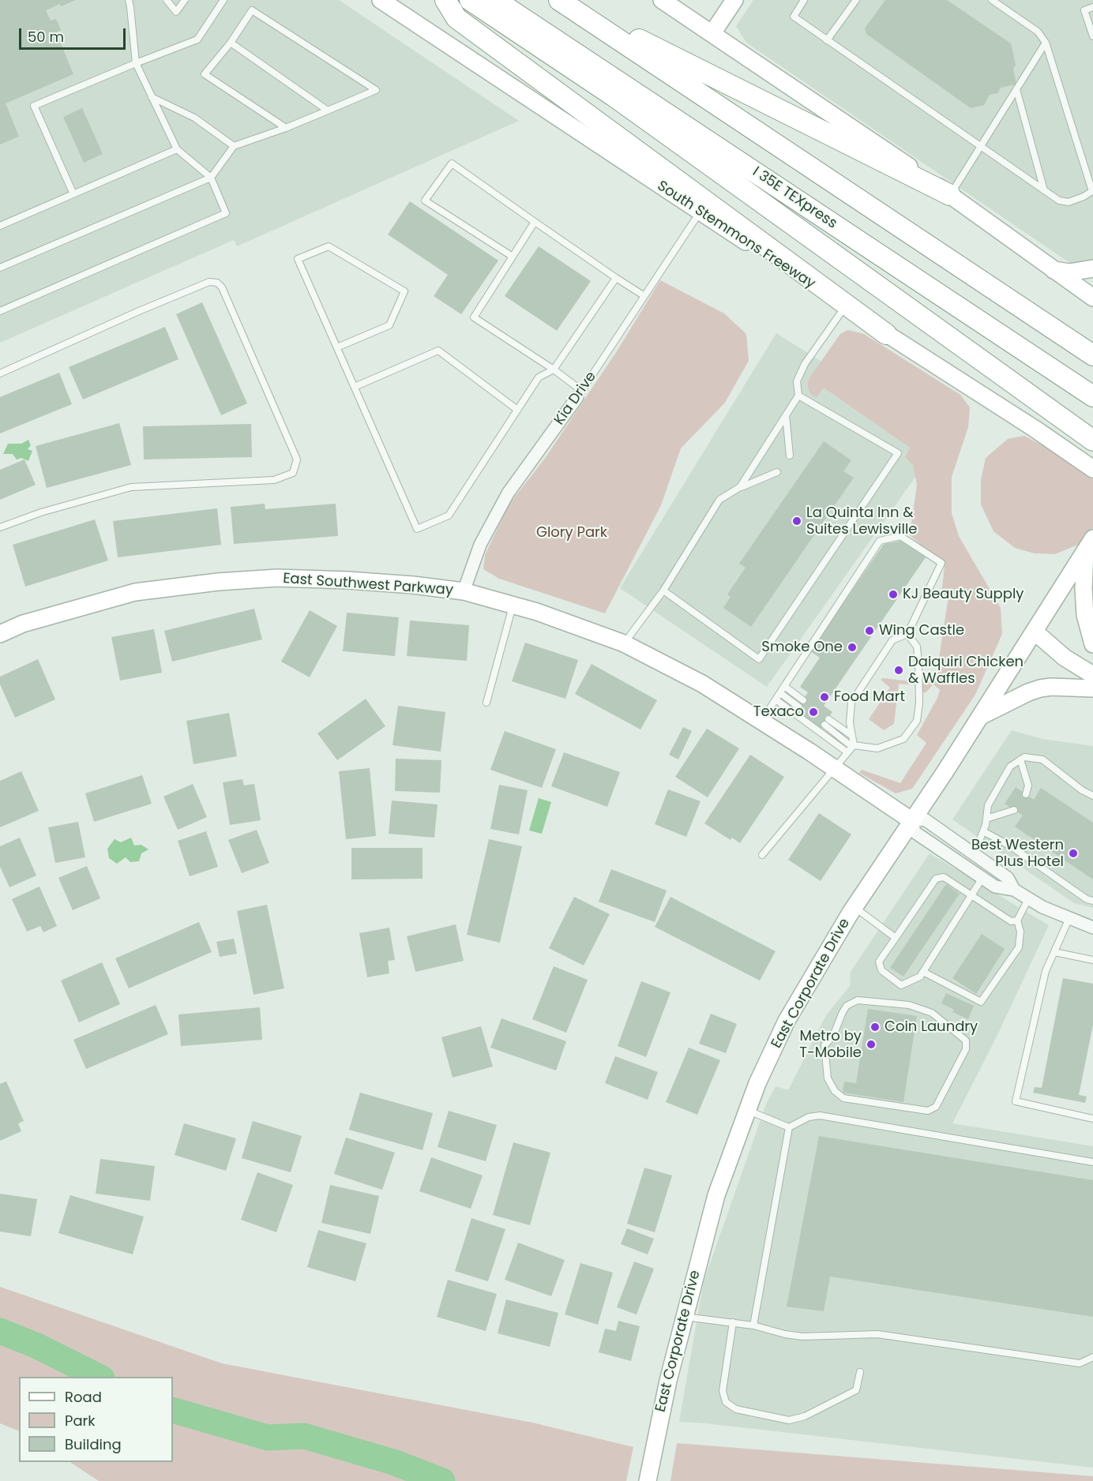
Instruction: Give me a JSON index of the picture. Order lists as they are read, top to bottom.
{
  "streets": {
    "highway": ["I 35E TEXpress"],
    "main road": ["South Stemmons Freeway", "East Southwest Parkway", "East Corporate Drive"],
    "street": ["Kia Drive"]
  },
  "crossings": [
    ["South Stemmons Freeway", "Kia Drive"],
    ["Kia Drive", "East Southwest Parkway"],
    ["East Southwest Parkway", "East Corporate Drive"]
  ],
  "parks": ["Glory Park"],
  "places": [
    "La Quinta Inn & Suites Lewisville",
    "KJ Beauty Supply",
    "Wing Castle",
    "Smoke One",
    "Daiquiri Chicken & Waffles",
    "Food Mart",
    "Texaco",
    "Best Western Plus Hotel",
    "Coin Laundry",
    "Metro by T-Mobile"
  ],
  "legend": ["Road", "Park", "Building"],
  "scale_bar": "50 m"
}
